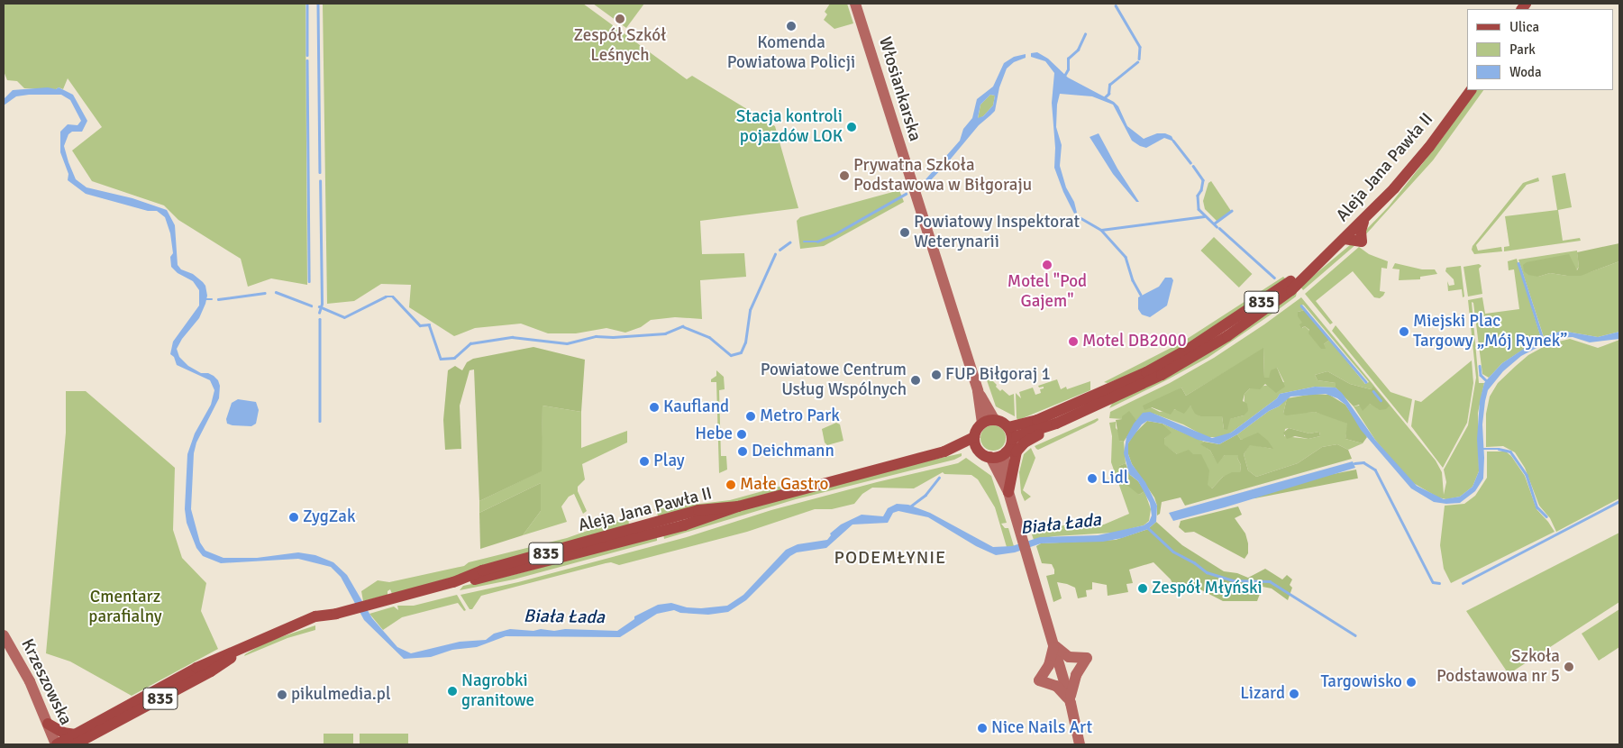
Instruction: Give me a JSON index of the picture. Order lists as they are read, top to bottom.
{
  "streets": {
    "main road": ["Aleja Jana Pawła II", "835"],
    "street": ["Włosiankarska", "Krzeszowska"]
  },
  "crossings": [
    ["Włosiankarska", "Aleja Jana Pawła II"],
    ["Aleja Jana Pawła II", "Krzeszowska"]
  ],
  "districts": ["PODEMŁYNIE"],
  "water": ["Biała Łada"],
  "parks": ["Cmentarz parafialny"],
  "places": [
    "Zespół Szkół Leśnych",
    "Komenda Powiatowa Policji",
    "Stacja kontroli pojazdów LOK",
    "Prywatna Szkoła Podstawowa w Biłgoraju",
    "Powiatowy Inspektorat Weterynarii",
    "Motel \"Pod Gajem\"",
    "Miejski Plac Targowy „Mój Rynek”",
    "Motel DB2000",
    "FUP Biłgoraj 1",
    "Powiatowe Centrum Usług Wspólnych",
    "Kaufland",
    "Metro Park",
    "Hebe",
    "Deichmann",
    "Play",
    "Lidl",
    "Małe Gastro",
    "ZygZak",
    "Zespół Młyński",
    "Szkoła Podstawowa nr 5",
    "Targowisko",
    "Nagrobki granitowe",
    "Lizard",
    "pikulmedia.pl",
    "Nice Nails Art"
  ],
  "legend": ["Ulica", "Park", "Woda"]
}
